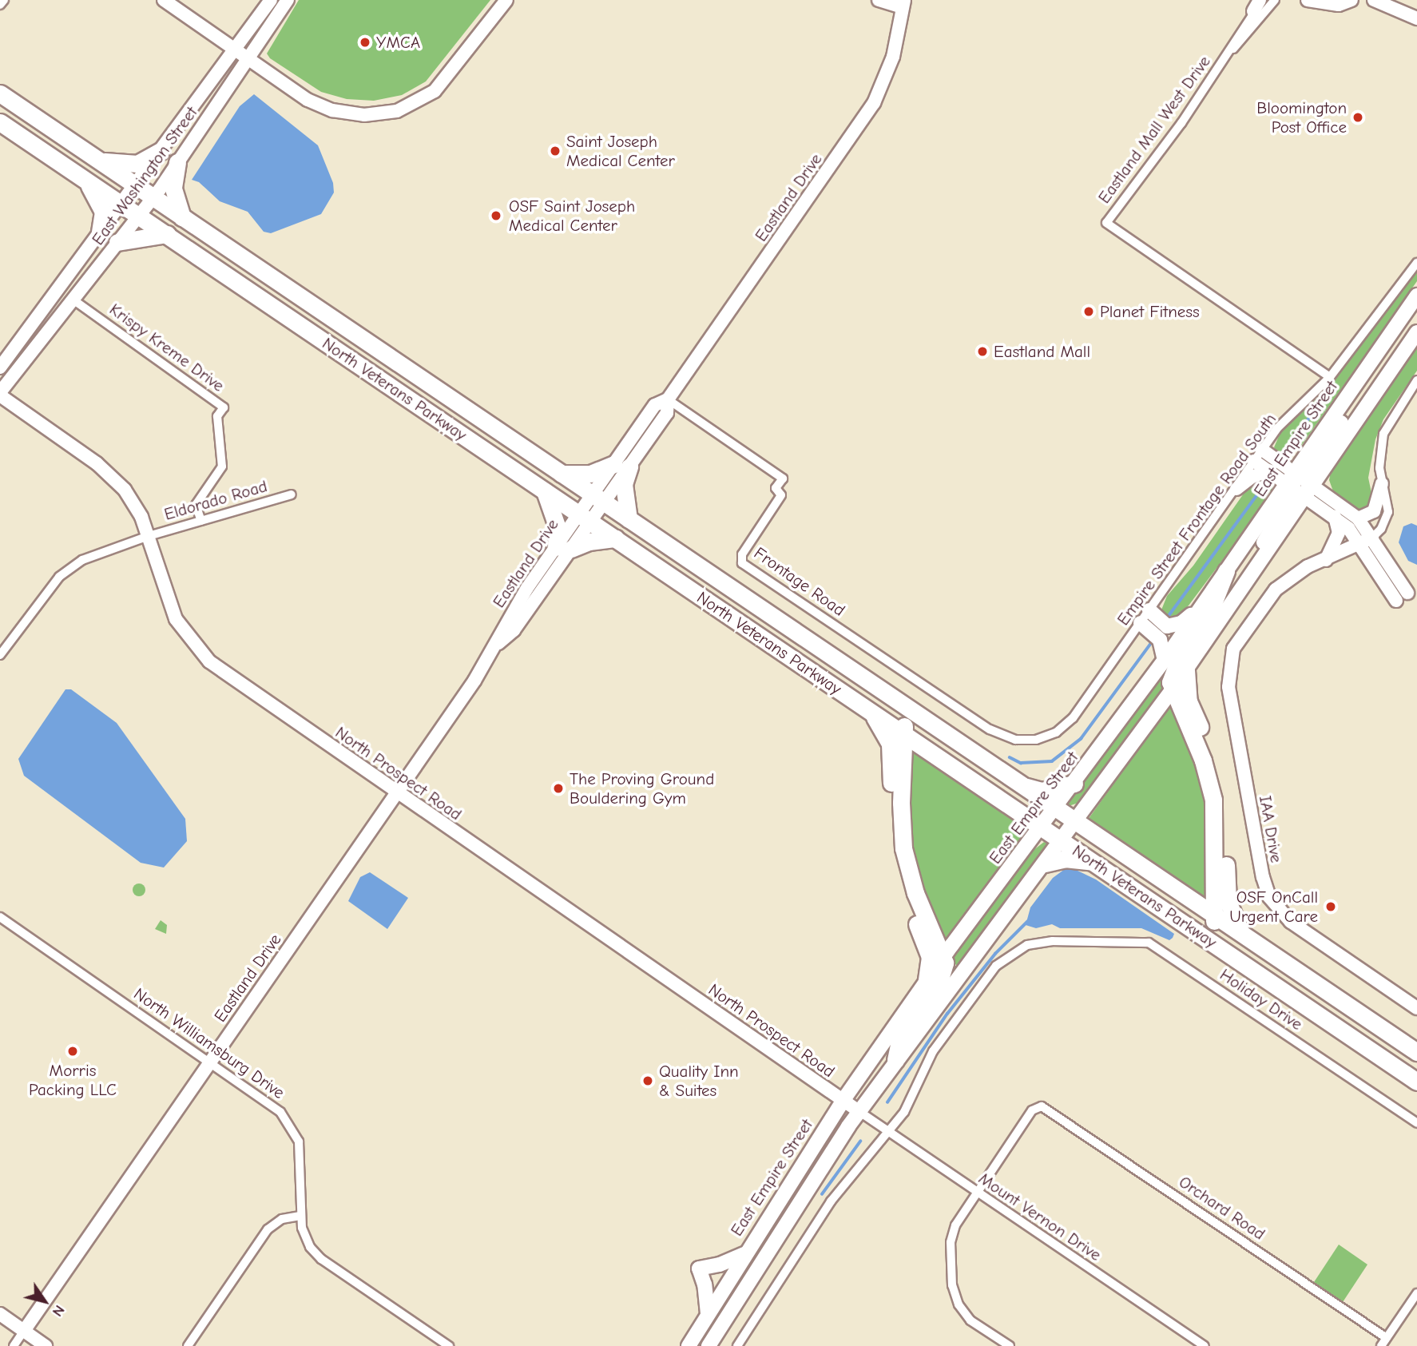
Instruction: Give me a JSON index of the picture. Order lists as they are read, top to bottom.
{
  "streets": {
    "highway": ["North Veterans Parkway"],
    "main road": ["East Empire Street"],
    "street": [
      "Eastland Mall West Drive",
      "East Washington Street",
      "Eastland Drive",
      "Krispy Kreme Drive",
      "Eldorado Road",
      "Empire Street Frontage Road South",
      "Frontage Road",
      "North Prospect Road",
      "IAA Drive",
      "Holiday Drive",
      "North Williamsburg Drive",
      "Orchard Road",
      "Mount Vernon Drive"
    ]
  },
  "crossings": [
    ["Eastland Mall West Drive", "Empire Street Frontage Road South"],
    ["East Washington Street", "Krispy Kreme Drive"],
    ["East Washington Street", "North Veterans Parkway"],
    ["East Washington Street", "North Prospect Road"],
    ["Eastland Drive", "North Veterans Parkway"],
    ["Eastland Drive", "Frontage Road"],
    ["Eastland Drive", "North Prospect Road"],
    ["Eastland Drive", "North Williamsburg Drive"],
    ["Krispy Kreme Drive", "Eldorado Road"],
    ["North Veterans Parkway", "East Empire Street"],
    ["East Empire Street", "North Prospect Road"],
    ["East Empire Street", "Mount Vernon Drive"],
    ["Eldorado Road", "North Prospect Road"],
    ["Empire Street Frontage Road South", "Frontage Road"],
    ["North Prospect Road", "Mount Vernon Drive"],
    ["Holiday Drive", "Mount Vernon Drive"],
    ["Orchard Road", "Mount Vernon Drive"]
  ],
  "places": [
    "YMCA",
    "Bloomington Post Office",
    "Saint Joseph Medical Center",
    "OSF Saint Joseph Medical Center",
    "Planet Fitness",
    "Eastland Mall",
    "The Proving Ground Bouldering Gym",
    "OSF OnCall Urgent Care",
    "Morris Packing LLC",
    "Quality Inn & Suites"
  ],
  "north": "bottom right"
}
